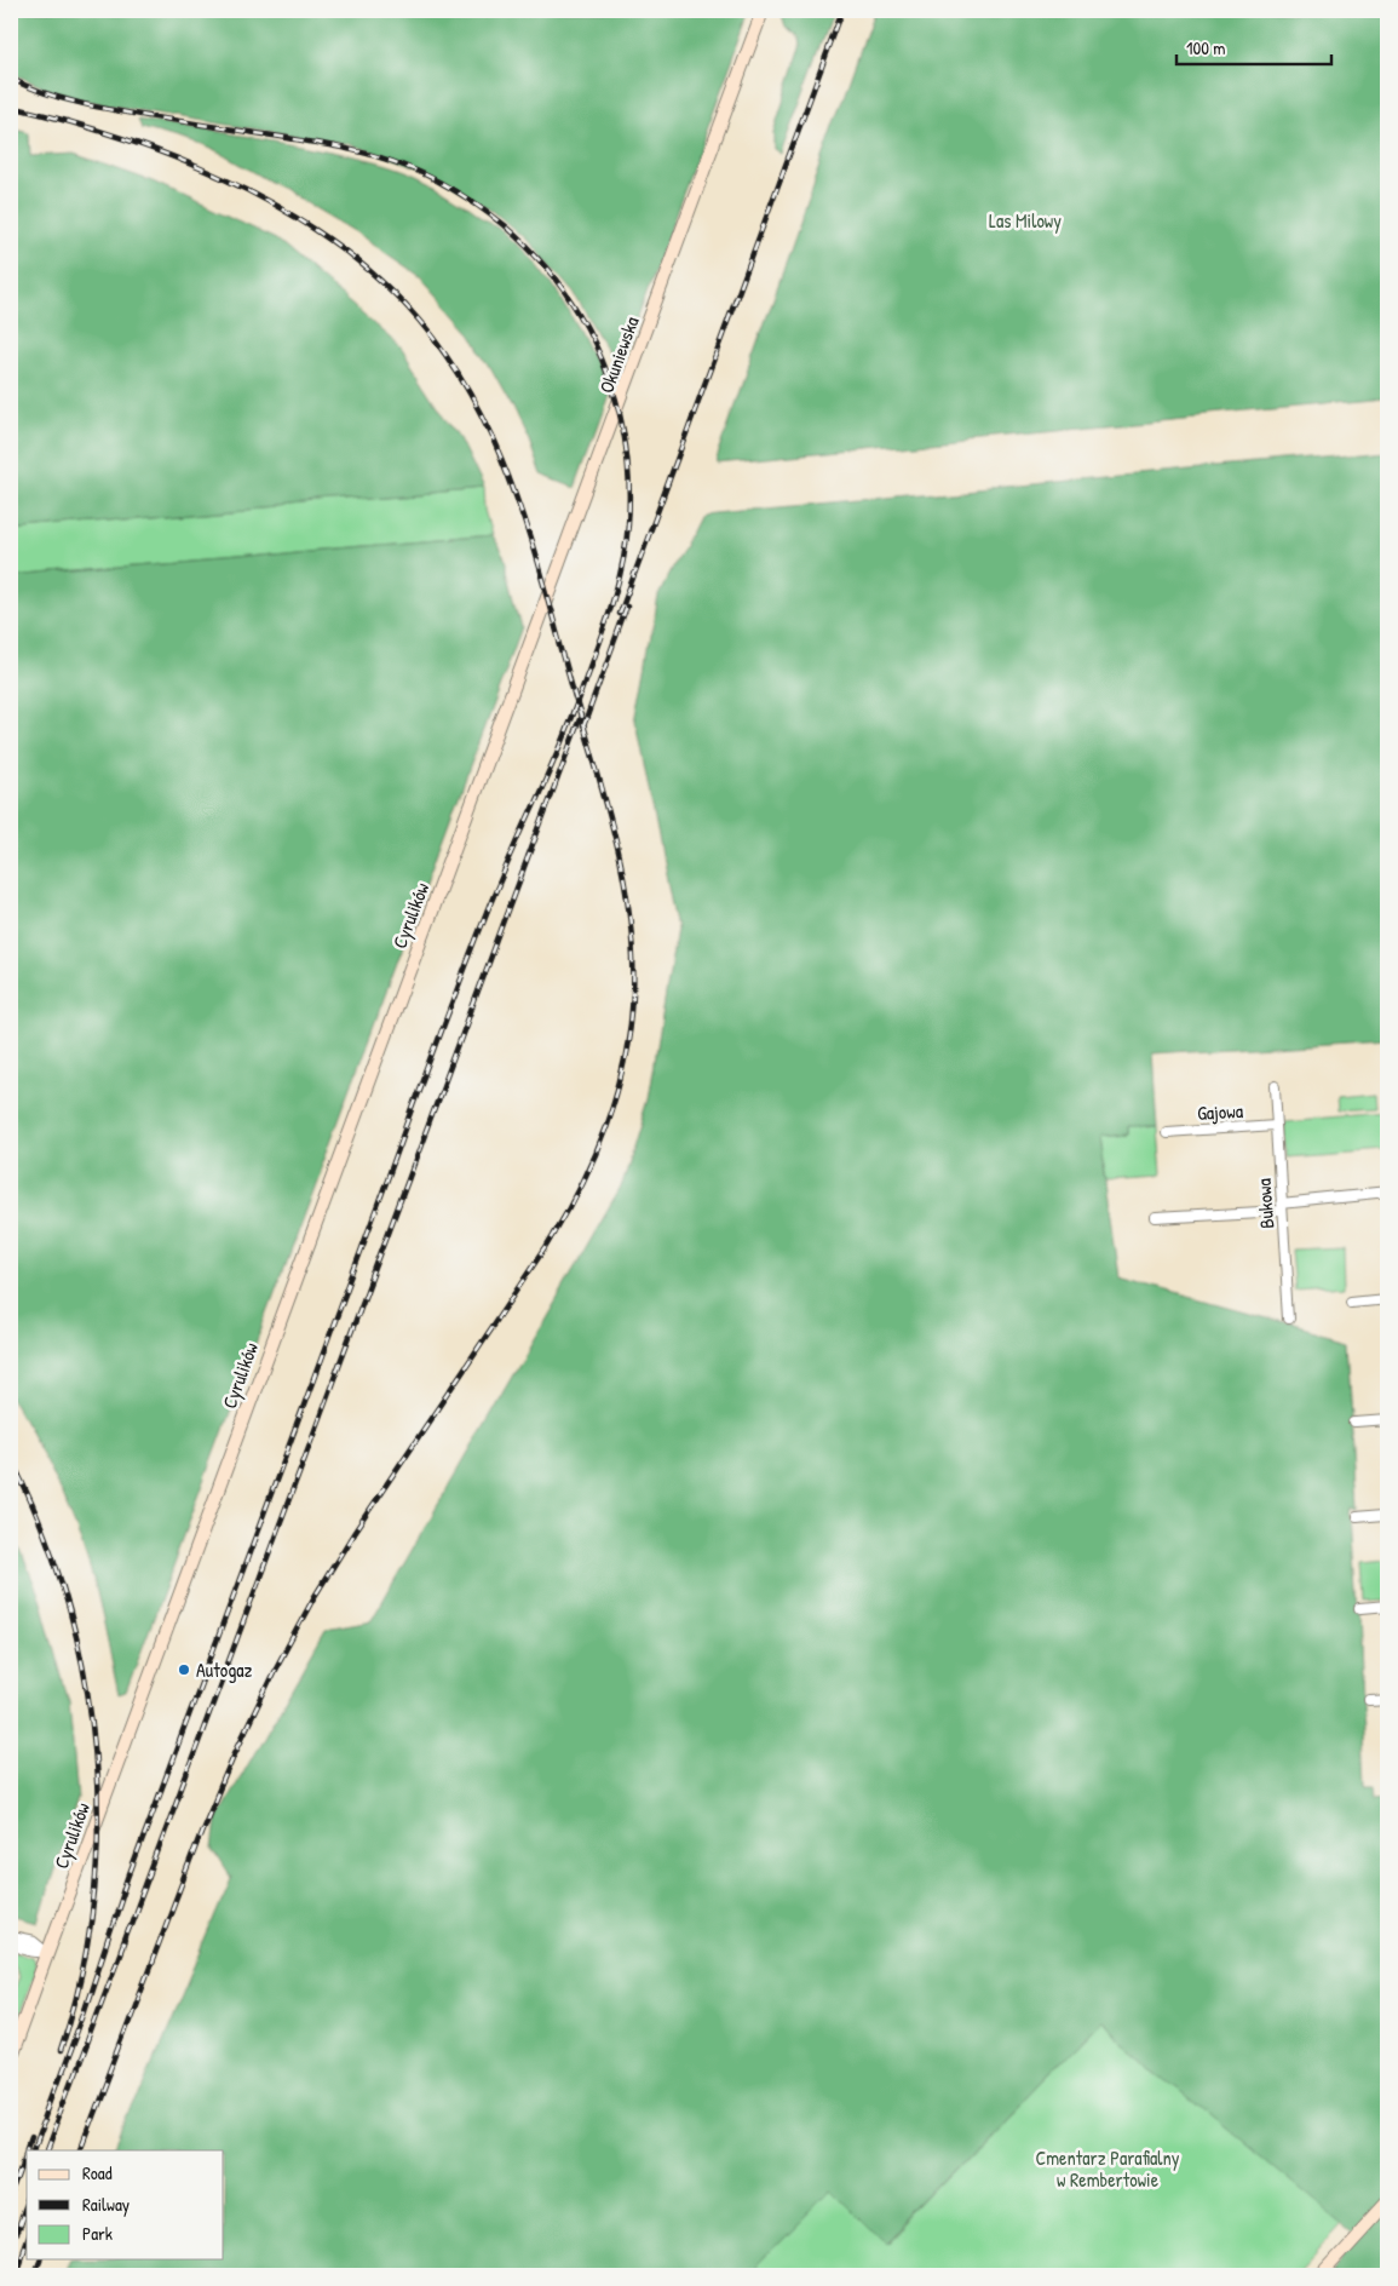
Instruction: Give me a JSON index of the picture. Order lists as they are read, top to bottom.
{
  "streets": {
    "main road": ["Okuniewska", "Cyrulików"],
    "street": ["Gajowa", "Bukowa"]
  },
  "crossings": [
    ["Okuniewska", "Cyrulików"],
    ["Gajowa", "Bukowa"]
  ],
  "parks": ["Las Milowy", "Cmentarz Parafialny w Rembertowie"],
  "places": ["Autogaz"],
  "legend": ["Road", "Railway", "Park"],
  "scale_bar": "100 m"
}
